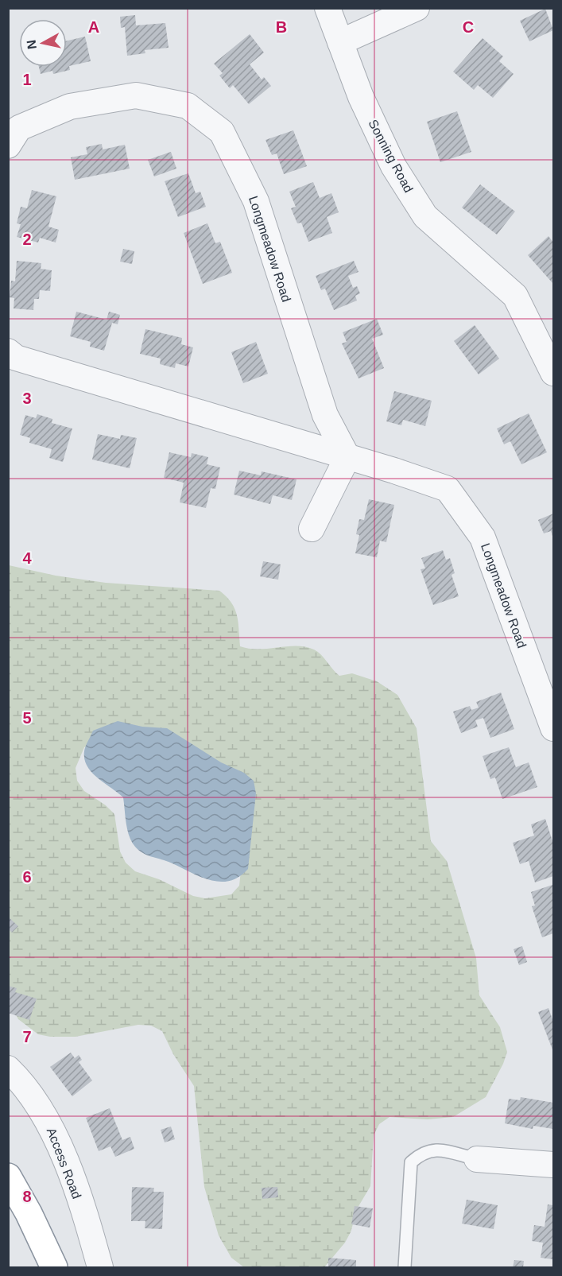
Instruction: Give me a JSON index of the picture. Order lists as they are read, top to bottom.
{
  "streets": {
    "street": ["Sonning Road", "Longmeadow Road", "Access Road"]
  },
  "north": "left",
  "grid": {
    "columns": ["A", "B", "C"],
    "rows": [
      "1",
      "2",
      "3",
      "4",
      "5",
      "6",
      "7",
      "8"
    ]
  }
}
